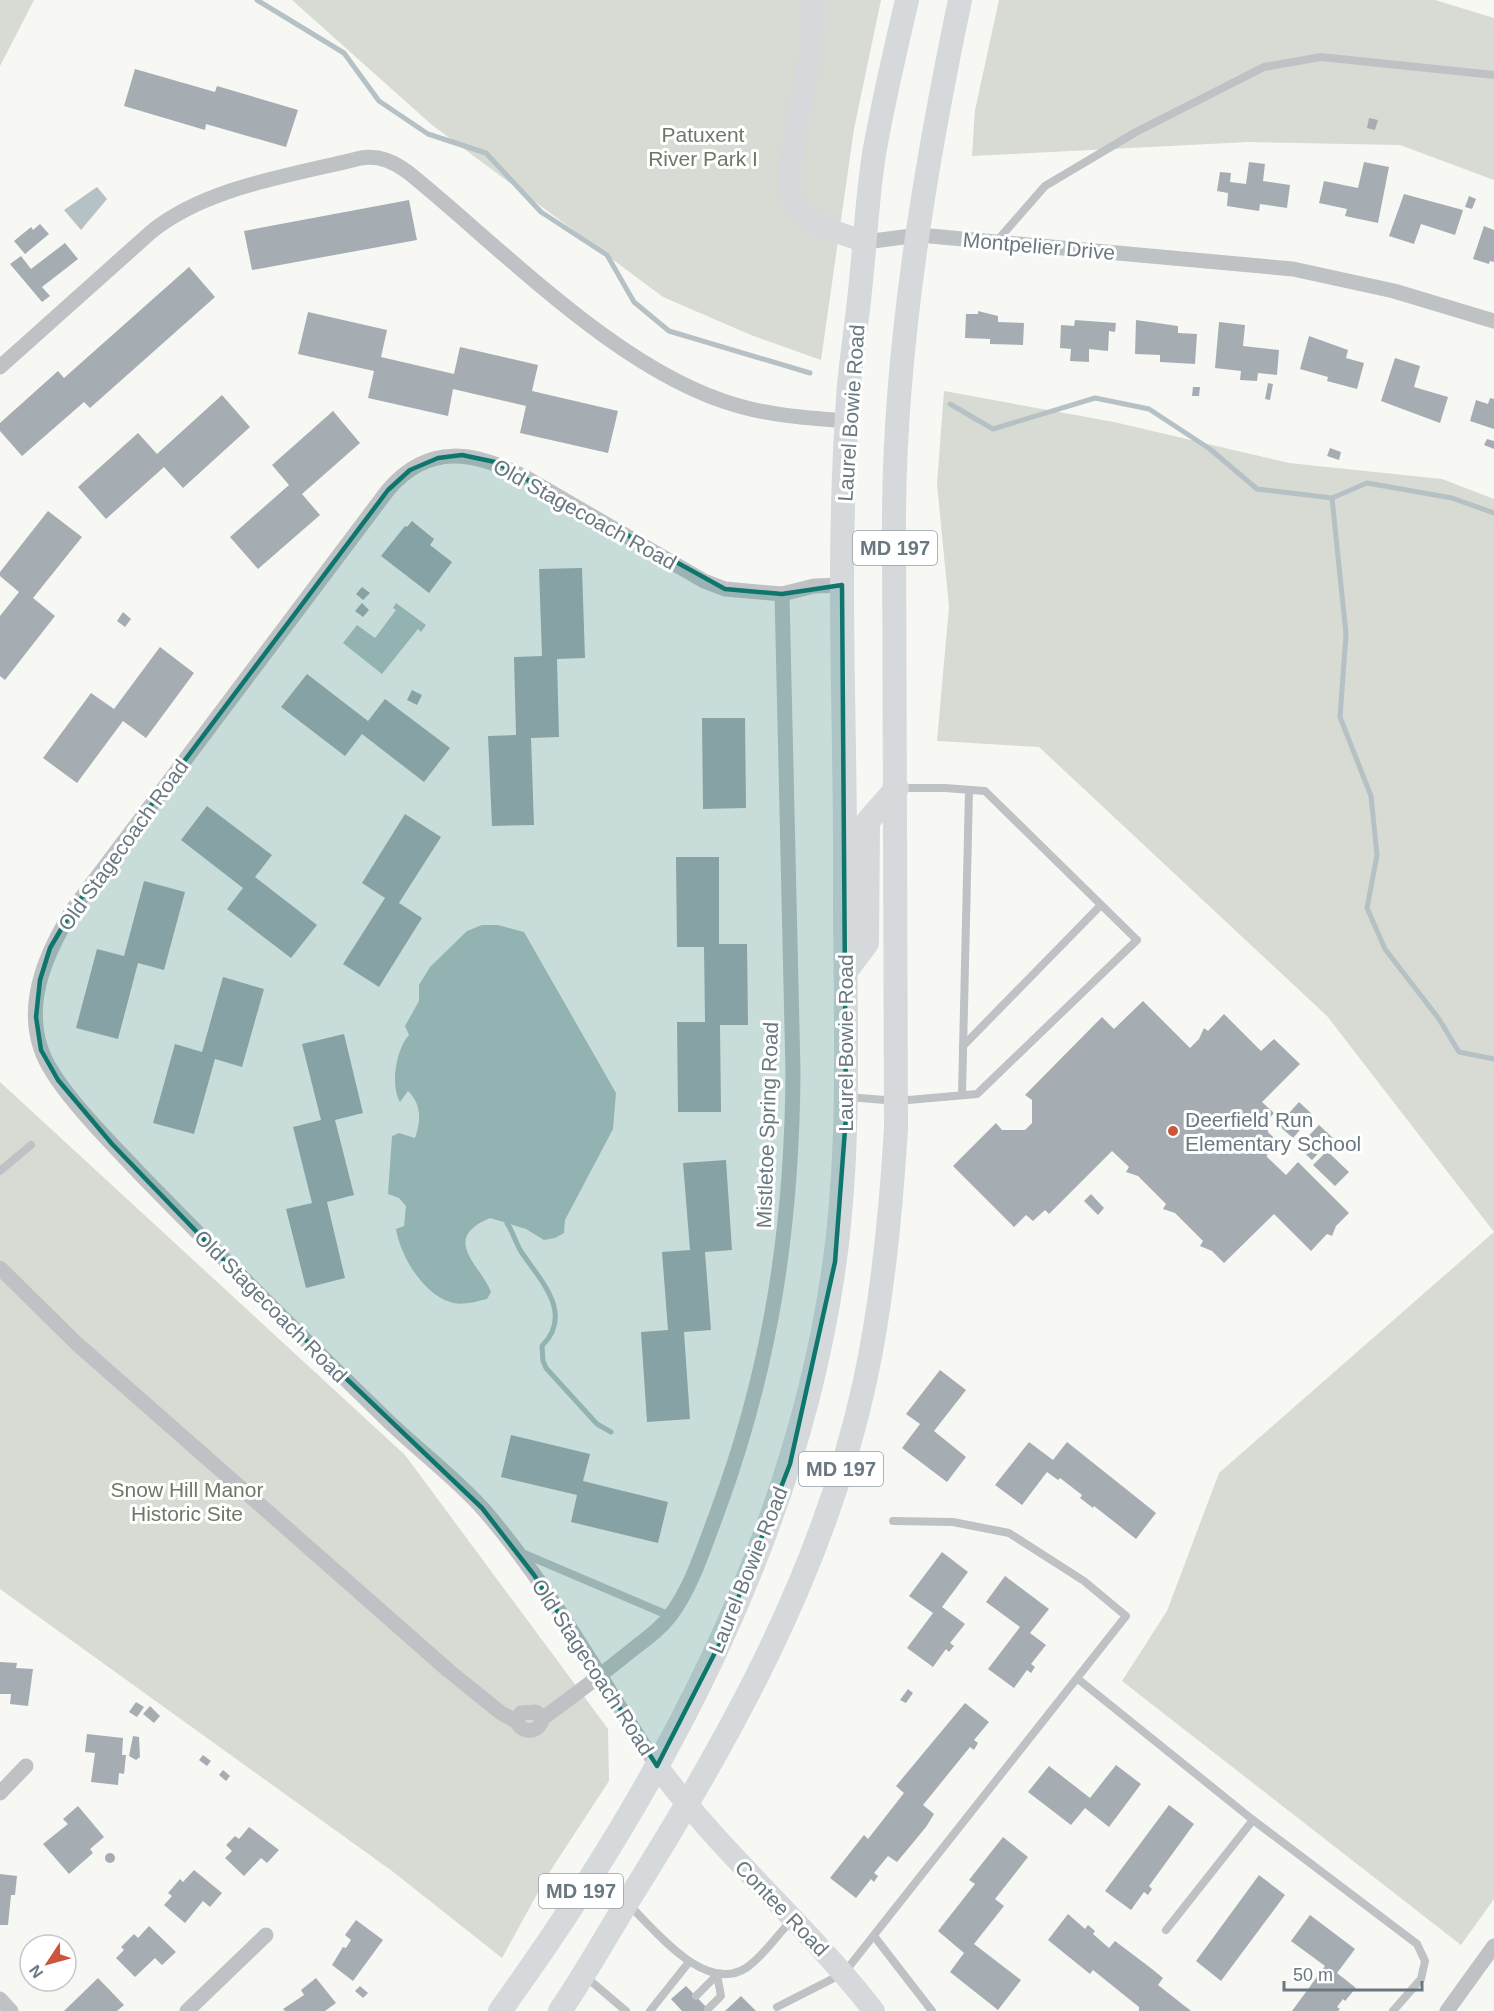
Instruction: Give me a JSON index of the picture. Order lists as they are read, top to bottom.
{
  "streets": {
    "main road": ["Laurel Bowie Road", "MD 197"],
    "street": [
      "Montpelier Drive",
      "Old Stagecoach Road",
      "Mistletoe Spring Road",
      "Contee Road"
    ]
  },
  "crossings": [
    ["Montpelier Drive", "Laurel Bowie Road"],
    ["Montpelier Drive", "MD 197"],
    ["Laurel Bowie Road", "Old Stagecoach Road"],
    ["Old Stagecoach Road", "MD 197"],
    ["Old Stagecoach Road", "Mistletoe Spring Road"],
    ["Old Stagecoach Road", "Contee Road"],
    ["MD 197", "Contee Road"]
  ],
  "parks": ["Patuxent River Park I", "Snow Hill Manor Historic Site"],
  "places": ["Deerfield Run Elementary School"],
  "scale_bar": "50 m",
  "north": "bottom left"
}
